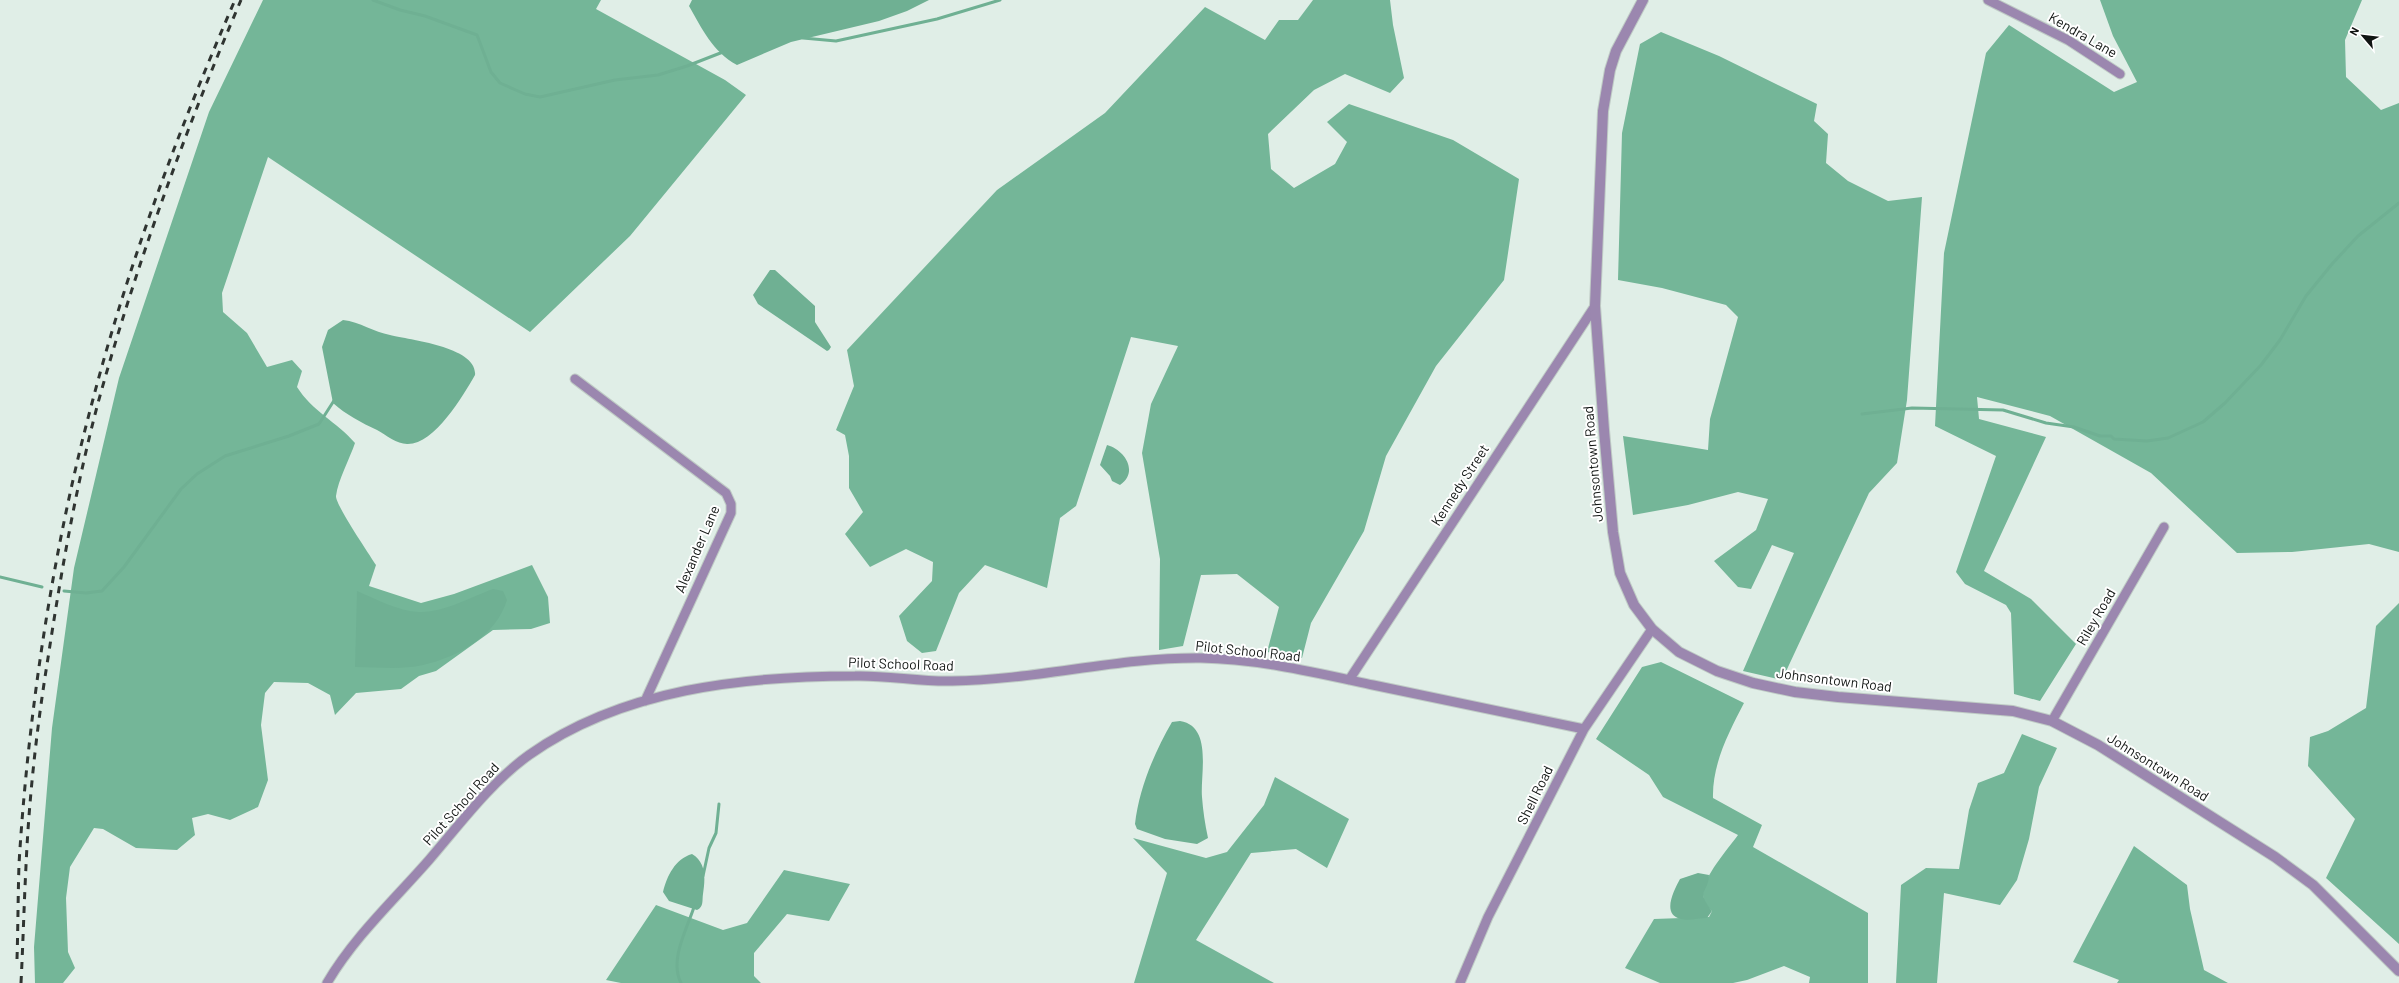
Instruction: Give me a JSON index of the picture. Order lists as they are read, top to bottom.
{
  "streets": {
    "street": [
      "Kendra Lane",
      "Johnsontown Road",
      "Kennedy Street",
      "Alexander Lane",
      "Riley Road",
      "Pilot School Road",
      "Shell Road"
    ]
  },
  "crossings": [
    ["Johnsontown Road", "Kennedy Street"],
    ["Johnsontown Road", "Riley Road"],
    ["Johnsontown Road", "Shell Road"],
    ["Kennedy Street", "Pilot School Road"],
    ["Alexander Lane", "Pilot School Road"],
    ["Pilot School Road", "Shell Road"]
  ],
  "north": "top left"
}
